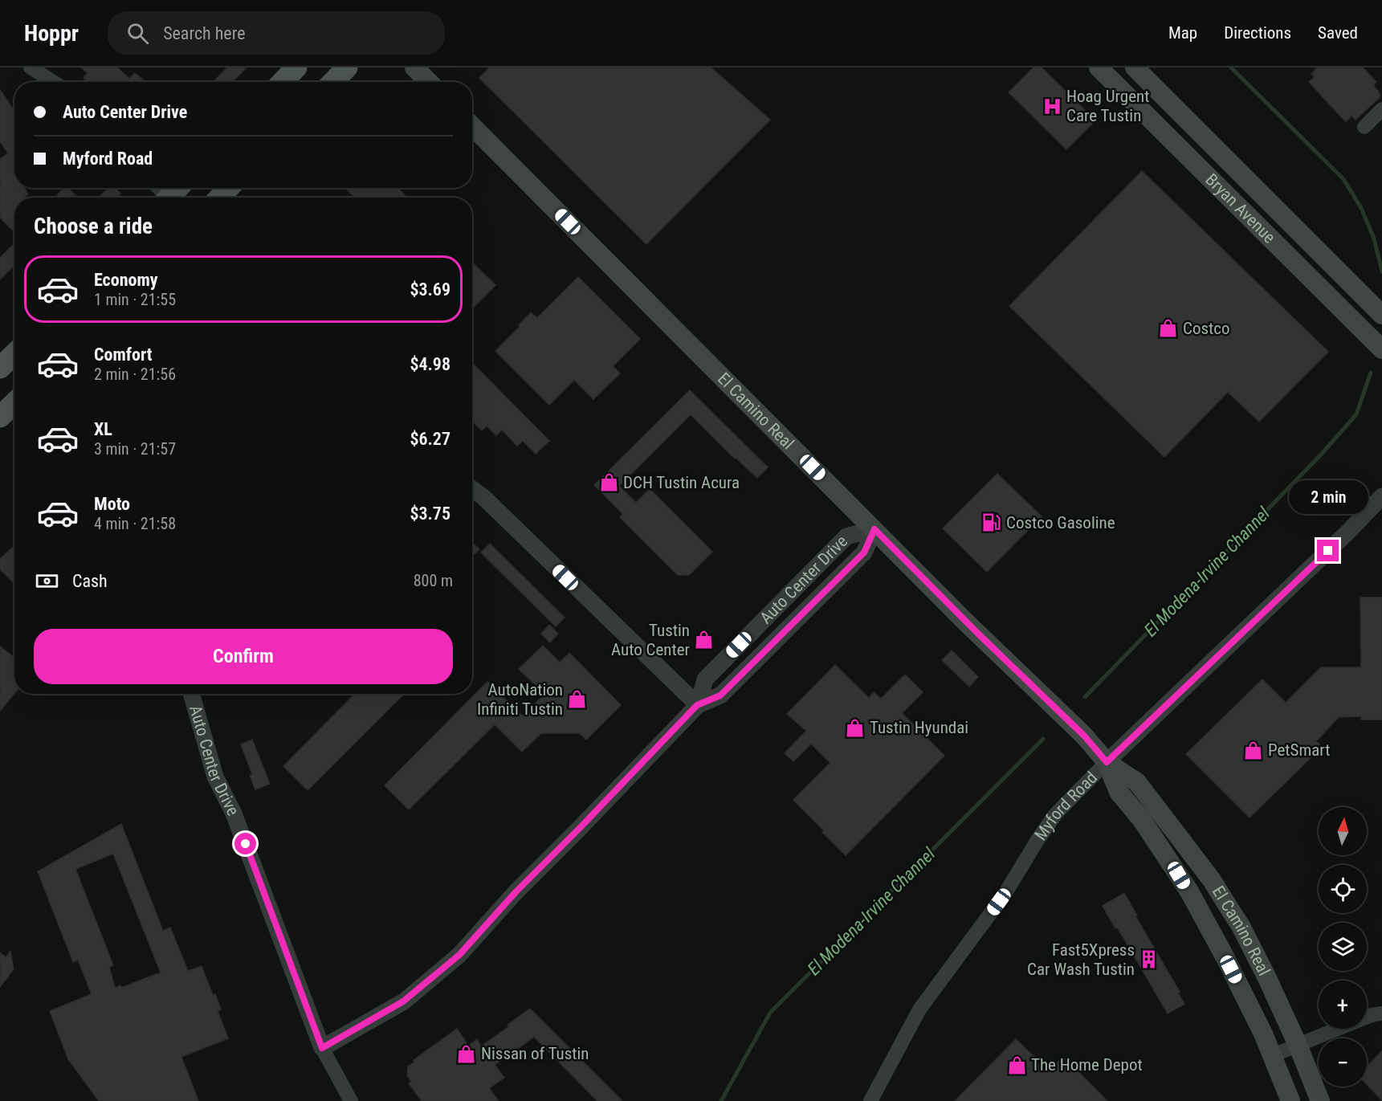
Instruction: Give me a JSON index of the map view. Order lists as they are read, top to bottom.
{
  "streets": {
    "main road": ["Bryan Avenue", "El Camino Real"],
    "street": ["Auto Center Drive", "Myford Road"]
  },
  "crossings": [
    ["El Camino Real", "Auto Center Drive"],
    ["El Camino Real", "Myford Road"]
  ],
  "water": ["El Modena-Irvine Channel"],
  "places": {
    "hospital": ["Hoag Urgent Care Tustin"],
    "shop": [
      "Costco",
      "DCH Tustin Acura",
      "Tustin Auto Center",
      "AutoNation Infiniti Tustin",
      "Tustin Hyundai",
      "PetSmart",
      "Nissan of Tustin",
      "The Home Depot"
    ],
    "fuel station": ["Costco Gasoline"],
    "building": ["Fast5Xpress Car Wash Tustin"]
  },
  "north": "top",
  "page": {
    "header": "Hoppr",
    "search": "Search here",
    "nav": ["Map", "Directions", "Saved"],
    "banner": ["Auto Center Drive", "Myford Road"],
    "heading": "Choose a ride",
    "list": [
      {
        "name": "Economy",
        "note": "1 min · 21:55",
        "value": "$3.69"
      },
      {
        "name": "Comfort",
        "note": "2 min · 21:56",
        "value": "$4.98"
      },
      {
        "name": "XL",
        "note": "3 min · 21:57",
        "value": "$6.27"
      },
      {
        "name": "Moto",
        "note": "4 min · 21:58",
        "value": "$3.75"
      }
    ],
    "bubble": "2 min",
    "pay": ["Cash", "800 m"],
    "buttons": "Confirm",
    "map_buttons": ["+", "−"]
  }
}
